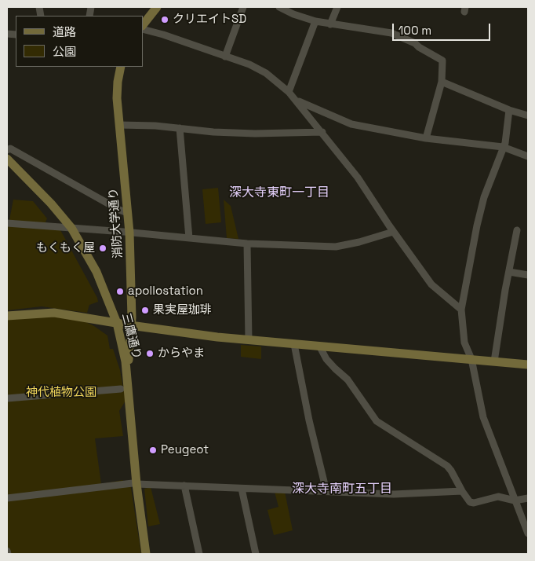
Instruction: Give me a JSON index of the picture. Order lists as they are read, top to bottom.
{
  "streets": {
    "street": ["消防大学通り", "三鷹通り"]
  },
  "crossings": [
    ["消防大学通り", "三鷹通り"]
  ],
  "districts": ["深大寺東町一丁目", "深大寺南町五丁目"],
  "parks": ["神代植物公園"],
  "places": [
    "クリエイトSD",
    "もくもく屋",
    "apollostation",
    "果実屋珈琲",
    "からやま",
    "Peugeot"
  ],
  "legend": ["道路", "公園"],
  "scale_bar": "100 m"
}
